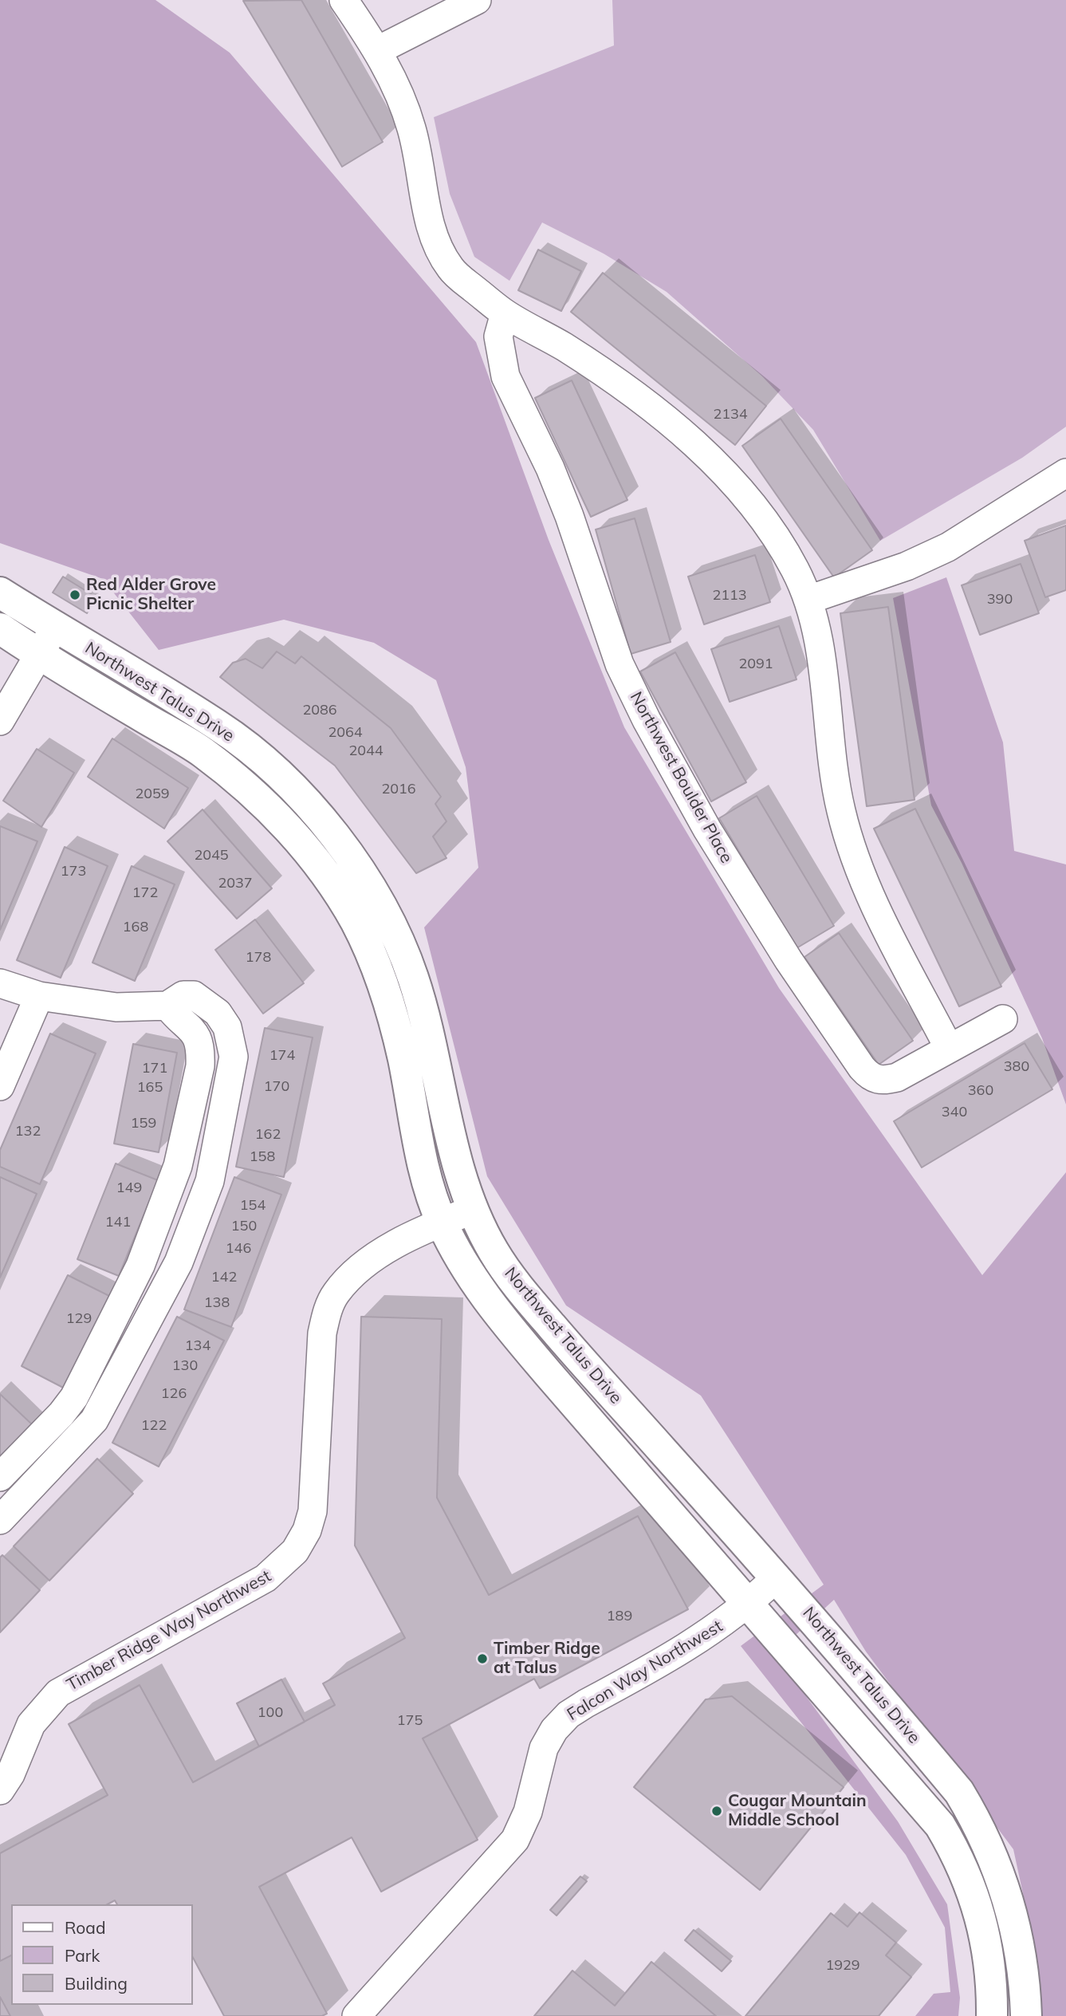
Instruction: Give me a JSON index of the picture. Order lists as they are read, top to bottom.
{
  "streets": {
    "street": [
      "Northwest Talus Drive",
      "Northwest Boulder Place",
      "Timber Ridge Way Northwest",
      "Falcon Way Northwest"
    ]
  },
  "crossings": [
    ["Northwest Talus Drive", "Timber Ridge Way Northwest"],
    ["Northwest Talus Drive", "Falcon Way Northwest"]
  ],
  "places": ["Red Alder Grove Picnic Shelter", "Timber Ridge at Talus", "Cougar Mountain Middle School"],
  "house_numbers": [
    "2134",
    "2113",
    "390",
    "2091",
    "2086",
    "2064",
    "2044",
    "2016",
    "2059",
    "2045",
    "173",
    "2037",
    "172",
    "168",
    "178",
    "174",
    "380",
    "171",
    "170",
    "165",
    "360",
    "340",
    "159",
    "132",
    "162",
    "158",
    "149",
    "154",
    "141",
    "150",
    "146",
    "142",
    "138",
    "129",
    "134",
    "130",
    "126",
    "122",
    "189",
    "100",
    "175",
    "1929"
  ],
  "legend": ["Road", "Park", "Building"]
}
